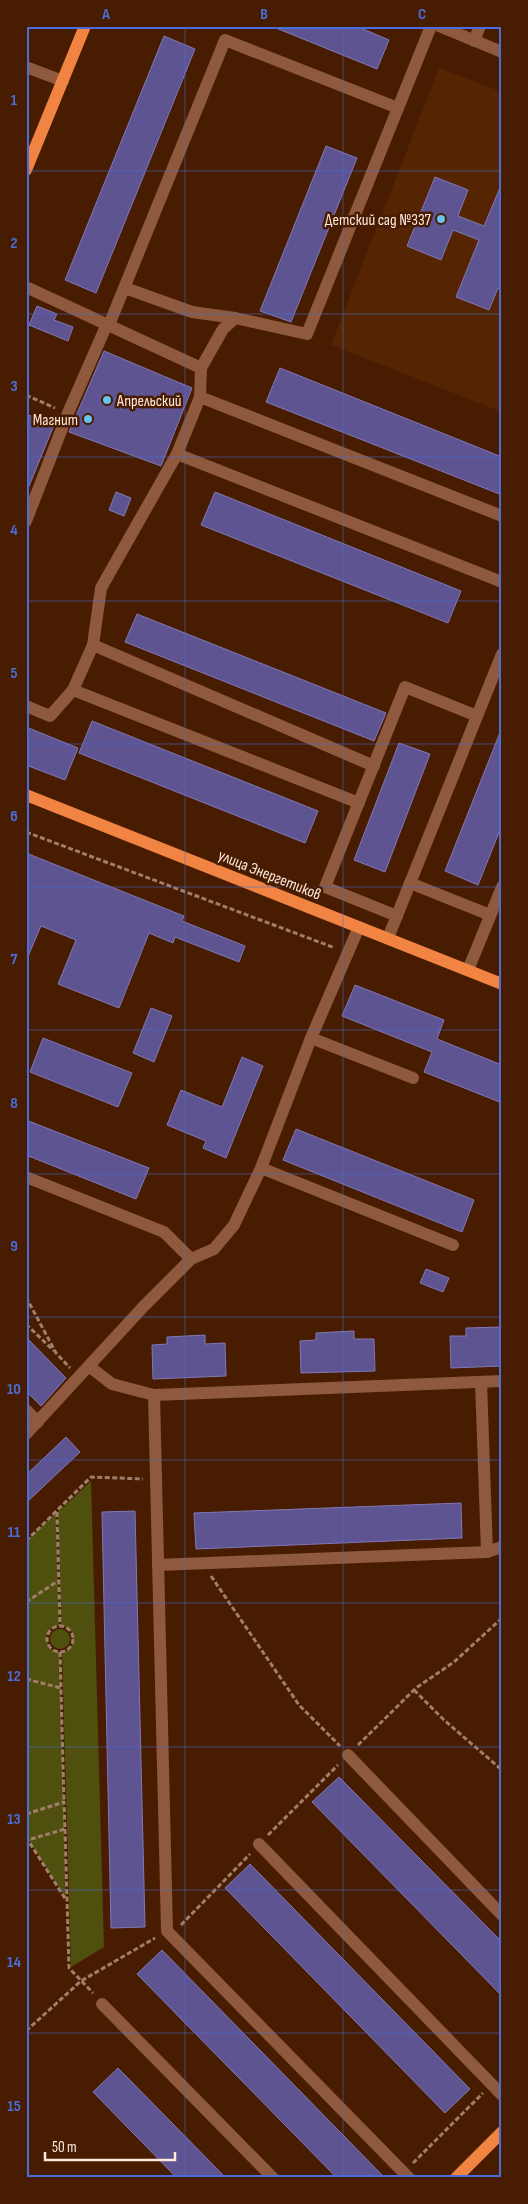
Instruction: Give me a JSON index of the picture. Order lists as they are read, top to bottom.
{
  "streets": {
    "main road": ["улица Энергетиков"]
  },
  "places": ["Детский сад №337", "Апрельский", "Магнит"],
  "scale_bar": "50 m",
  "grid": {
    "columns": ["A", "B", "C"],
    "rows": [
      "1",
      "2",
      "3",
      "4",
      "5",
      "6",
      "7",
      "8",
      "9",
      "10",
      "11",
      "12",
      "13",
      "14",
      "15"
    ]
  }
}
